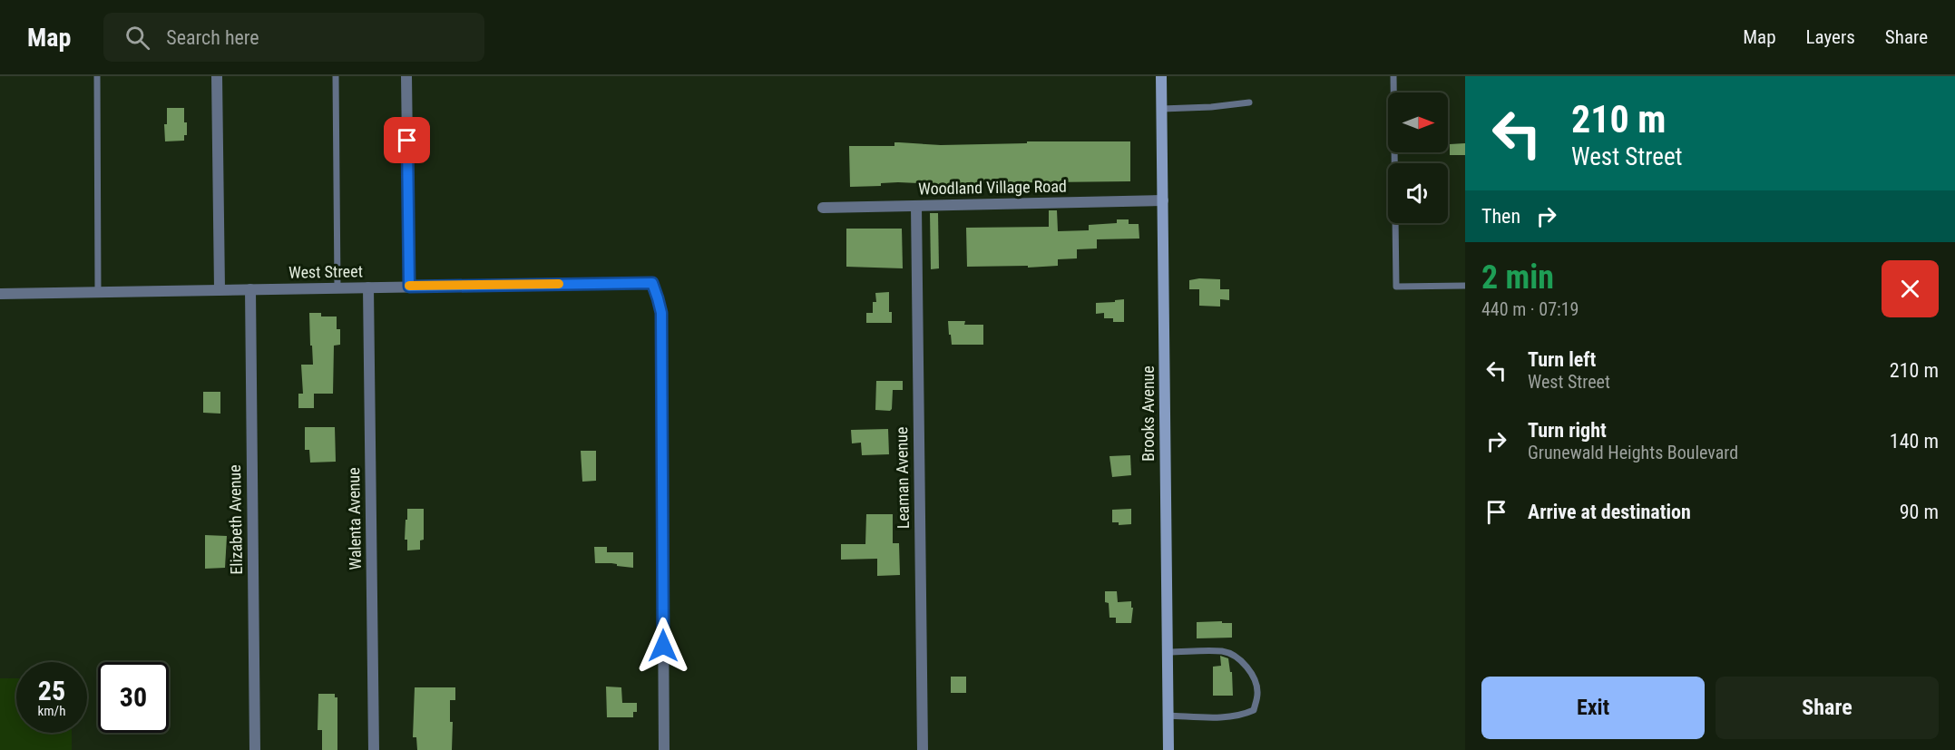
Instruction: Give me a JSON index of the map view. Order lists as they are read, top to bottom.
{
  "streets": {
    "street": [
      "Woodland Village Road",
      "West Street",
      "Brooks Avenue",
      "Leaman Avenue",
      "Walenta Avenue",
      "Elizabeth Avenue"
    ]
  },
  "crossings": [
    ["Woodland Village Road", "Brooks Avenue"],
    ["Woodland Village Road", "Leaman Avenue"],
    ["West Street", "Walenta Avenue"],
    ["West Street", "Elizabeth Avenue"]
  ],
  "north": "right",
  "page": {
    "header": "Map",
    "search": "Search here",
    "nav": ["Map", "Layers", "Share"],
    "turn": ["210 m", "West Street"],
    "then": "Then",
    "heading": ["2 min", "440 m · 07:19"],
    "list": [
      {
        "name": "Turn left",
        "note": "West Street",
        "value": "210 m"
      },
      {
        "name": "Turn right",
        "note": "Grunewald Heights Boulevard",
        "value": "140 m"
      },
      {
        "name": "Arrive at destination",
        "value": "90 m"
      }
    ],
    "speed": "25 km/h",
    "limit": "30",
    "buttons": ["Exit", "Share"]
  }
}
